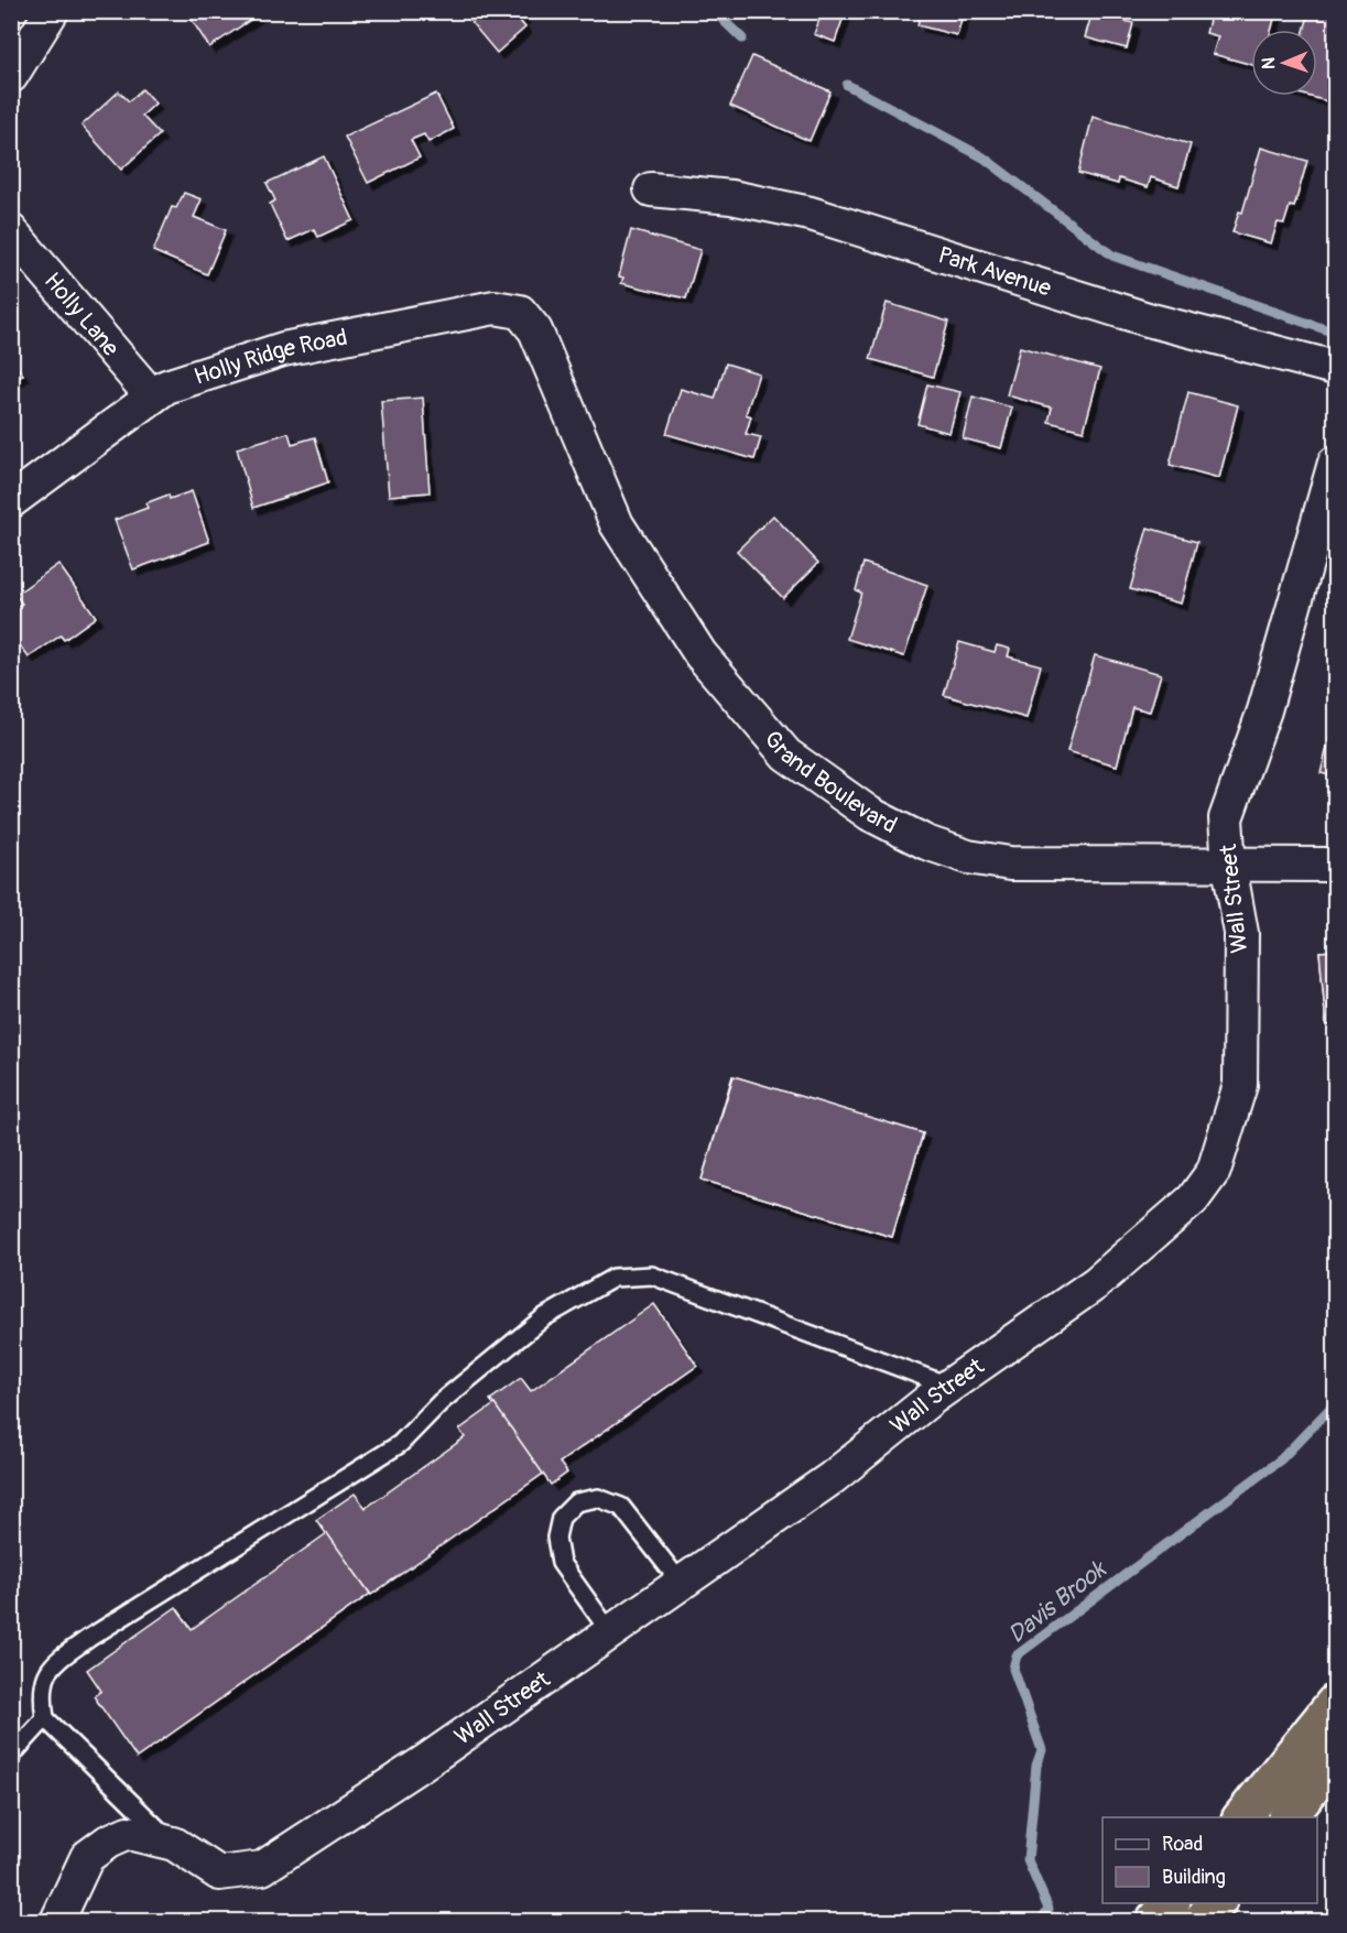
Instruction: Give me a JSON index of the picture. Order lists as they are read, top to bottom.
{
  "streets": {
    "street": [
      "Park Avenue",
      "Holly Lane",
      "Holly Ridge Road",
      "Grand Boulevard",
      "Wall Street"
    ]
  },
  "crossings": [
    ["Holly Lane", "Holly Ridge Road"],
    ["Holly Ridge Road", "Grand Boulevard"],
    ["Grand Boulevard", "Wall Street"]
  ],
  "water": ["Davis Brook"],
  "legend": ["Road", "Building"],
  "north": "left"
}
